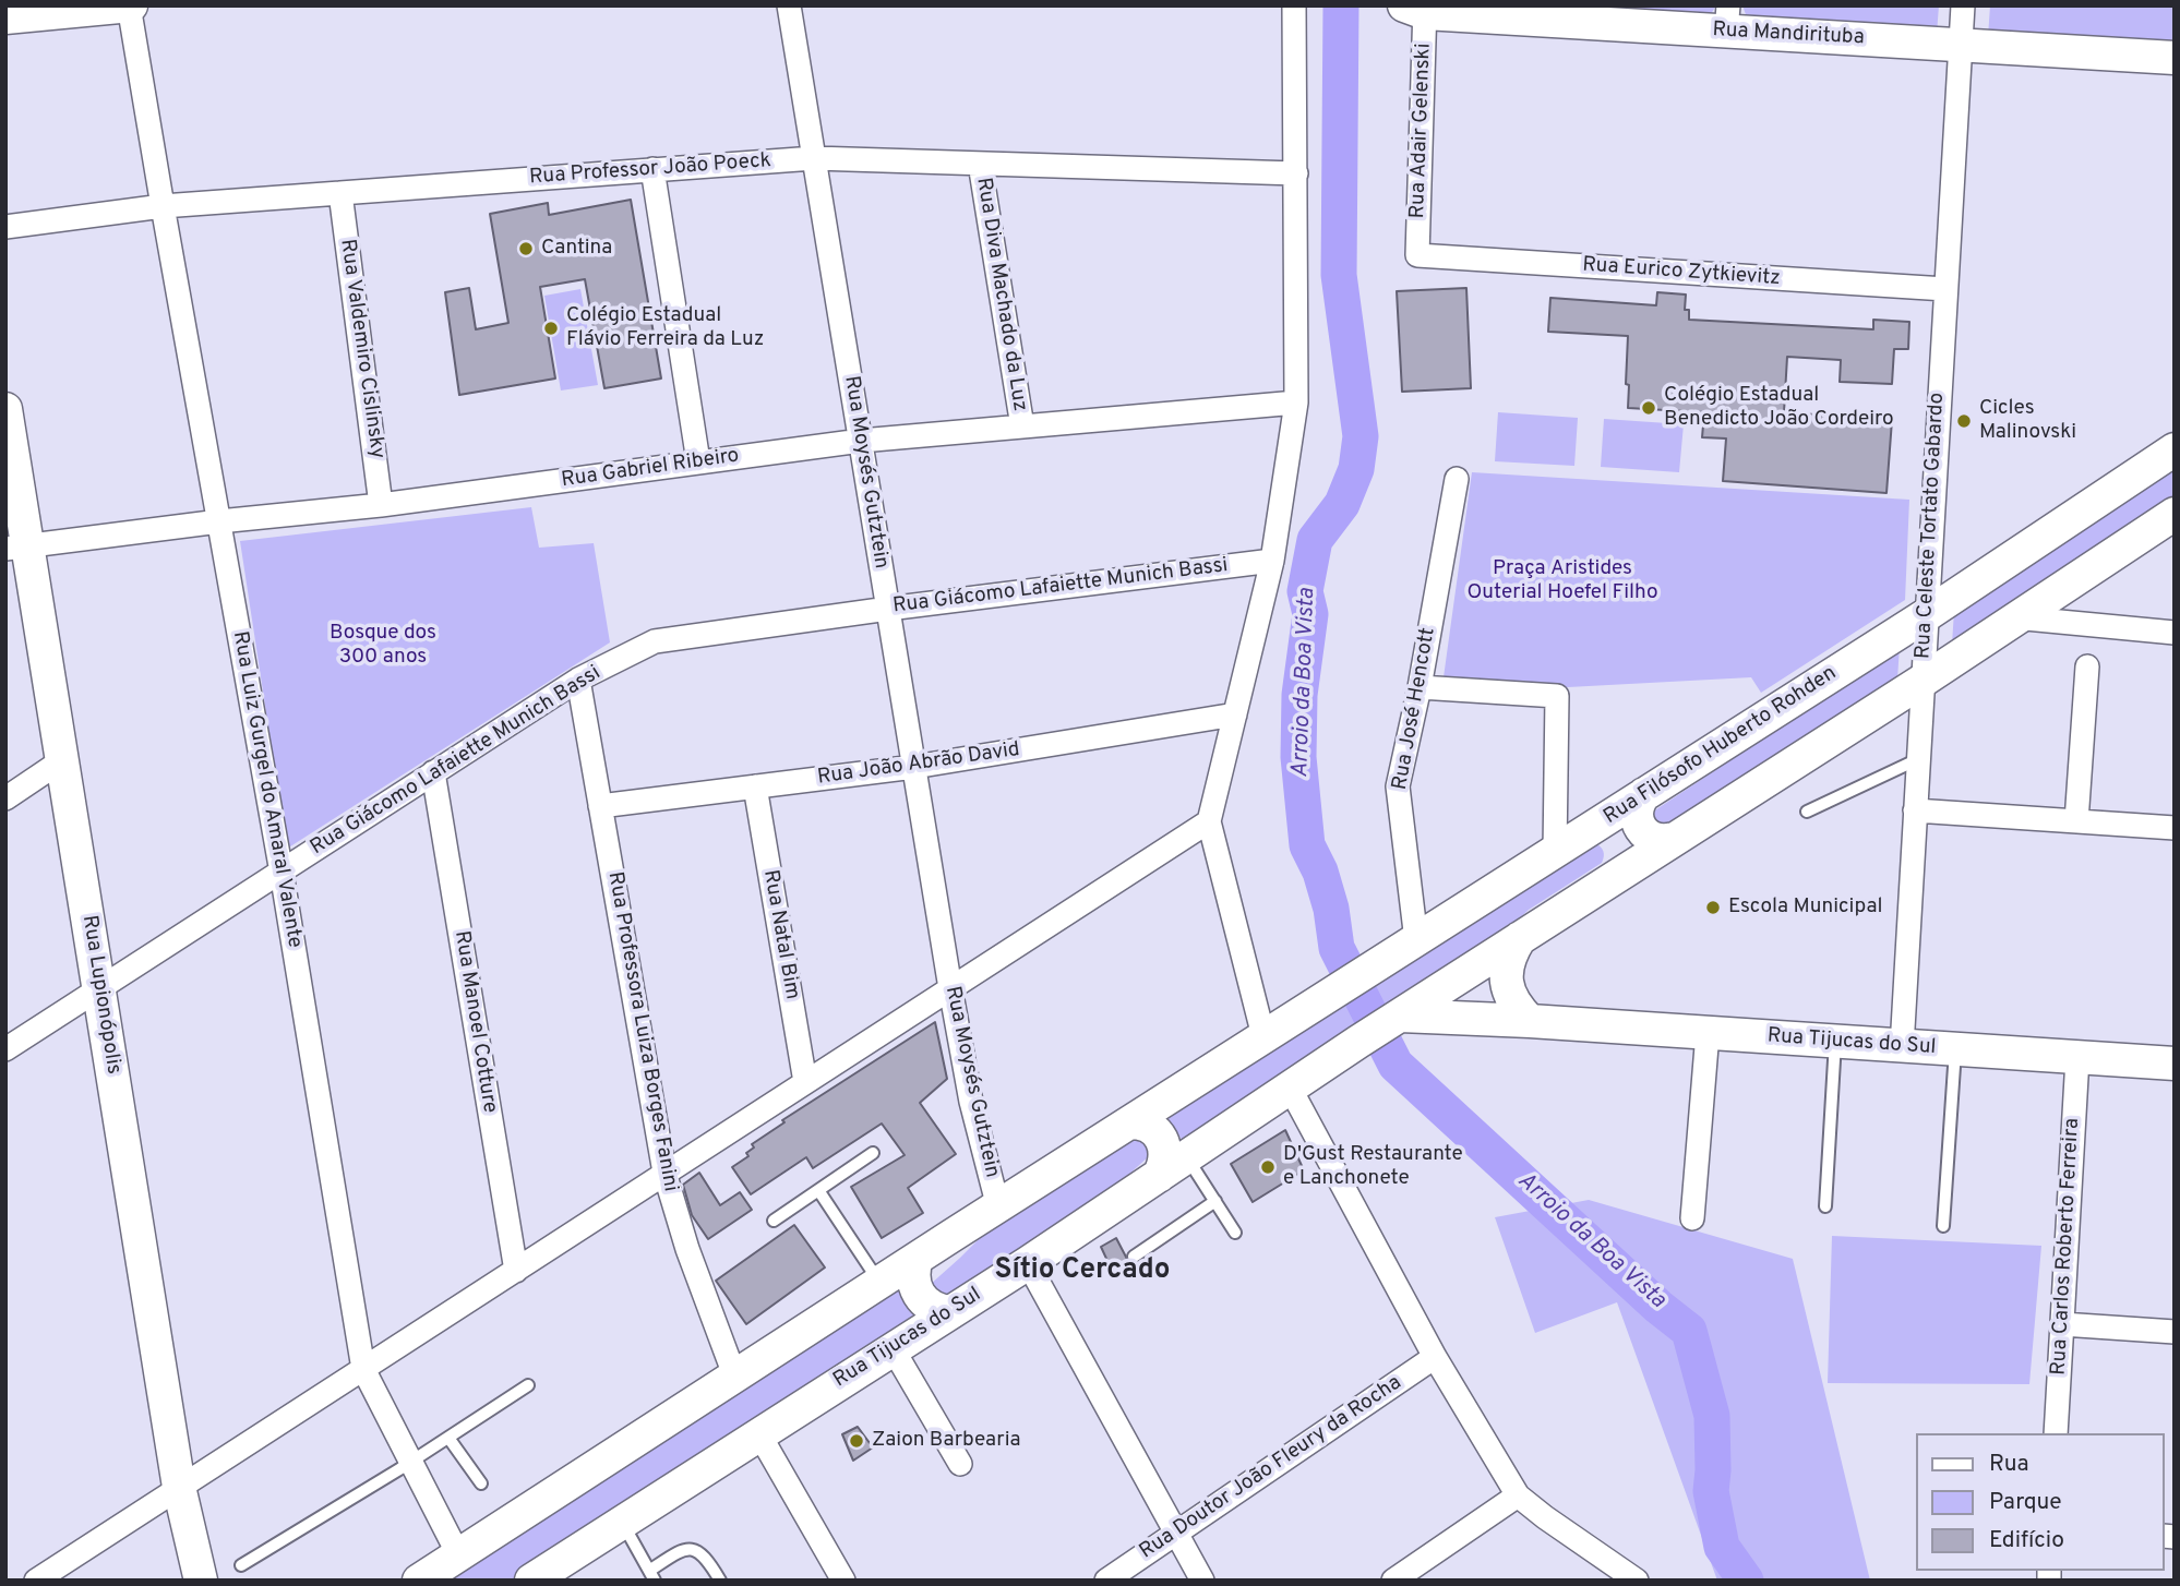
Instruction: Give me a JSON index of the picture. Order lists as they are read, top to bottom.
{
  "streets": {
    "main road": [
      "Rua Mandirituba",
      "Rua Filósofo Huberto Rohden",
      "Rua Lupionópolis",
      "Rua Tijucas do Sul"
    ],
    "street": [
      "Rua Adair Gelenski",
      "Rua Professor João Poeck",
      "Rua Eurico Zytkievitz",
      "Rua Diva Machado da Luz",
      "Rua Valdemiro Cislinsky",
      "Rua Gabriel Ribeiro",
      "Rua Moysés Gutztein",
      "Rua Celeste Tortato Gabardo",
      "Rua Giácomo Lafaiette Munich Bassi",
      "Rua José Hencott",
      "Rua João Abrão David",
      "Rua Luiz Gurgel do Amaral Valente",
      "Rua Natal Bim",
      "Rua Manoel Cotture",
      "Rua Professora Luiza Borges Fanini",
      "Rua Carlos Roberto Ferreira",
      "Rua Doutor João Fleury da Rocha"
    ]
  },
  "crossings": [
    ["Rua Mandirituba", "Rua Adair Gelenski"],
    ["Rua Mandirituba", "Rua Celeste Tortato Gabardo"],
    ["Rua Adair Gelenski", "Rua Eurico Zytkievitz"],
    ["Rua Professor João Poeck", "Rua Diva Machado da Luz"],
    ["Rua Professor João Poeck", "Rua Valdemiro Cislinsky"],
    ["Rua Professor João Poeck", "Rua Moysés Gutztein"],
    ["Rua Professor João Poeck", "Rua Luiz Gurgel do Amaral Valente"],
    ["Rua Eurico Zytkievitz", "Rua Celeste Tortato Gabardo"],
    ["Rua Diva Machado da Luz", "Rua Gabriel Ribeiro"],
    ["Rua Valdemiro Cislinsky", "Rua Gabriel Ribeiro"],
    ["Rua Gabriel Ribeiro", "Rua Moysés Gutztein"],
    ["Rua Gabriel Ribeiro", "Rua Luiz Gurgel do Amaral Valente"],
    ["Rua Gabriel Ribeiro", "Rua Lupionópolis"],
    ["Rua Moysés Gutztein", "Rua Giácomo Lafaiette Munich Bassi"],
    ["Rua Moysés Gutztein", "Rua João Abrão David"],
    ["Rua Celeste Tortato Gabardo", "Rua Filósofo Huberto Rohden"],
    ["Rua Celeste Tortato Gabardo", "Rua Tijucas do Sul"],
    ["Rua Giácomo Lafaiette Munich Bassi", "Rua Luiz Gurgel do Amaral Valente"],
    ["Rua Giácomo Lafaiette Munich Bassi", "Rua Lupionópolis"],
    ["Rua Giácomo Lafaiette Munich Bassi", "Rua Manoel Cotture"],
    ["Rua Giácomo Lafaiette Munich Bassi", "Rua Professora Luiza Borges Fanini"],
    ["Rua José Hencott", "Rua Filósofo Huberto Rohden"],
    ["Rua João Abrão David", "Rua Natal Bim"],
    ["Rua João Abrão David", "Rua Professora Luiza Borges Fanini"],
    ["Rua Tijucas do Sul", "Rua Carlos Roberto Ferreira"]
  ],
  "districts": ["Sítio Cercado"],
  "water": ["Arroio da Boa Vista"],
  "parks": ["Praça Aristides Outerial Hoefel Filho", "Bosque dos 300 anos"],
  "places": [
    "Cantina",
    "Colégio Estadual Flávio Ferreira da Luz",
    "Colégio Estadual Benedicto João Cordeiro",
    "Cicles Malinovski",
    "Escola Municipal",
    "D'Gust Restaurante e Lanchonete",
    "Zaion Barbearia"
  ],
  "legend": ["Rua", "Parque", "Edifício"]
}
